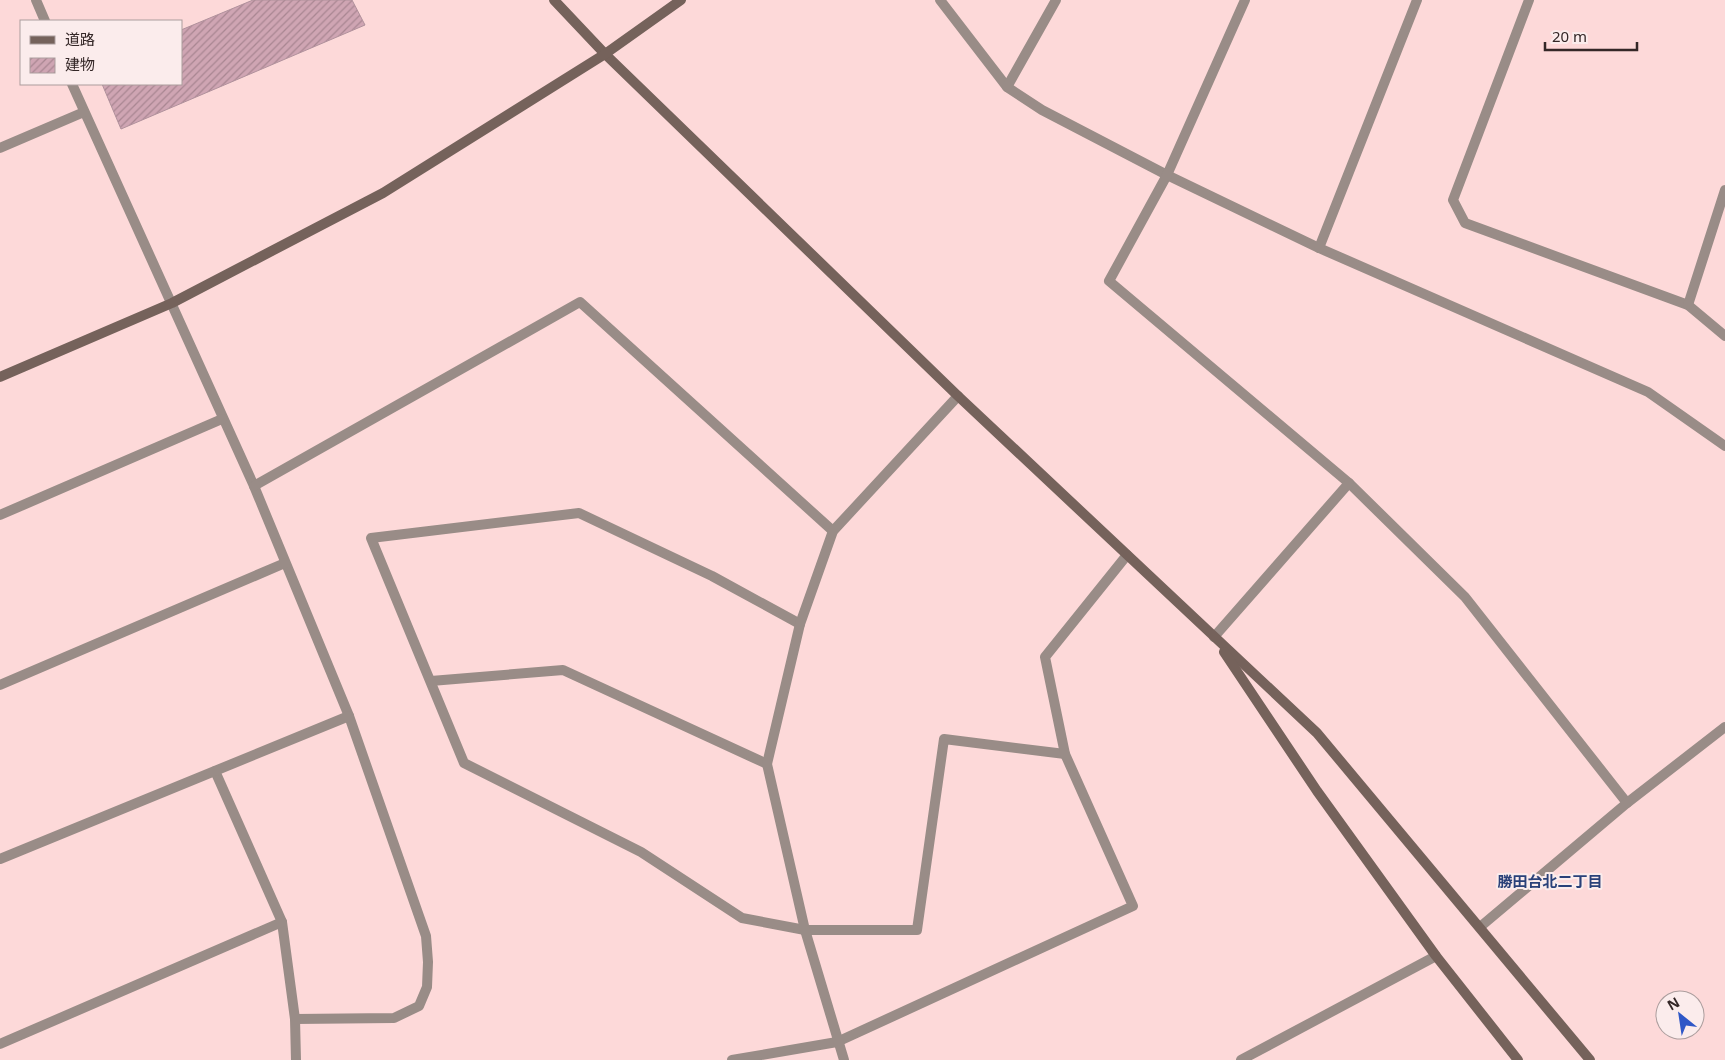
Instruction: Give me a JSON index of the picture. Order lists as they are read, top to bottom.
{
  "districts": ["勝田台北二丁目"],
  "legend": ["道路", "建物"],
  "scale_bar": "20 m",
  "north": "top left"
}
